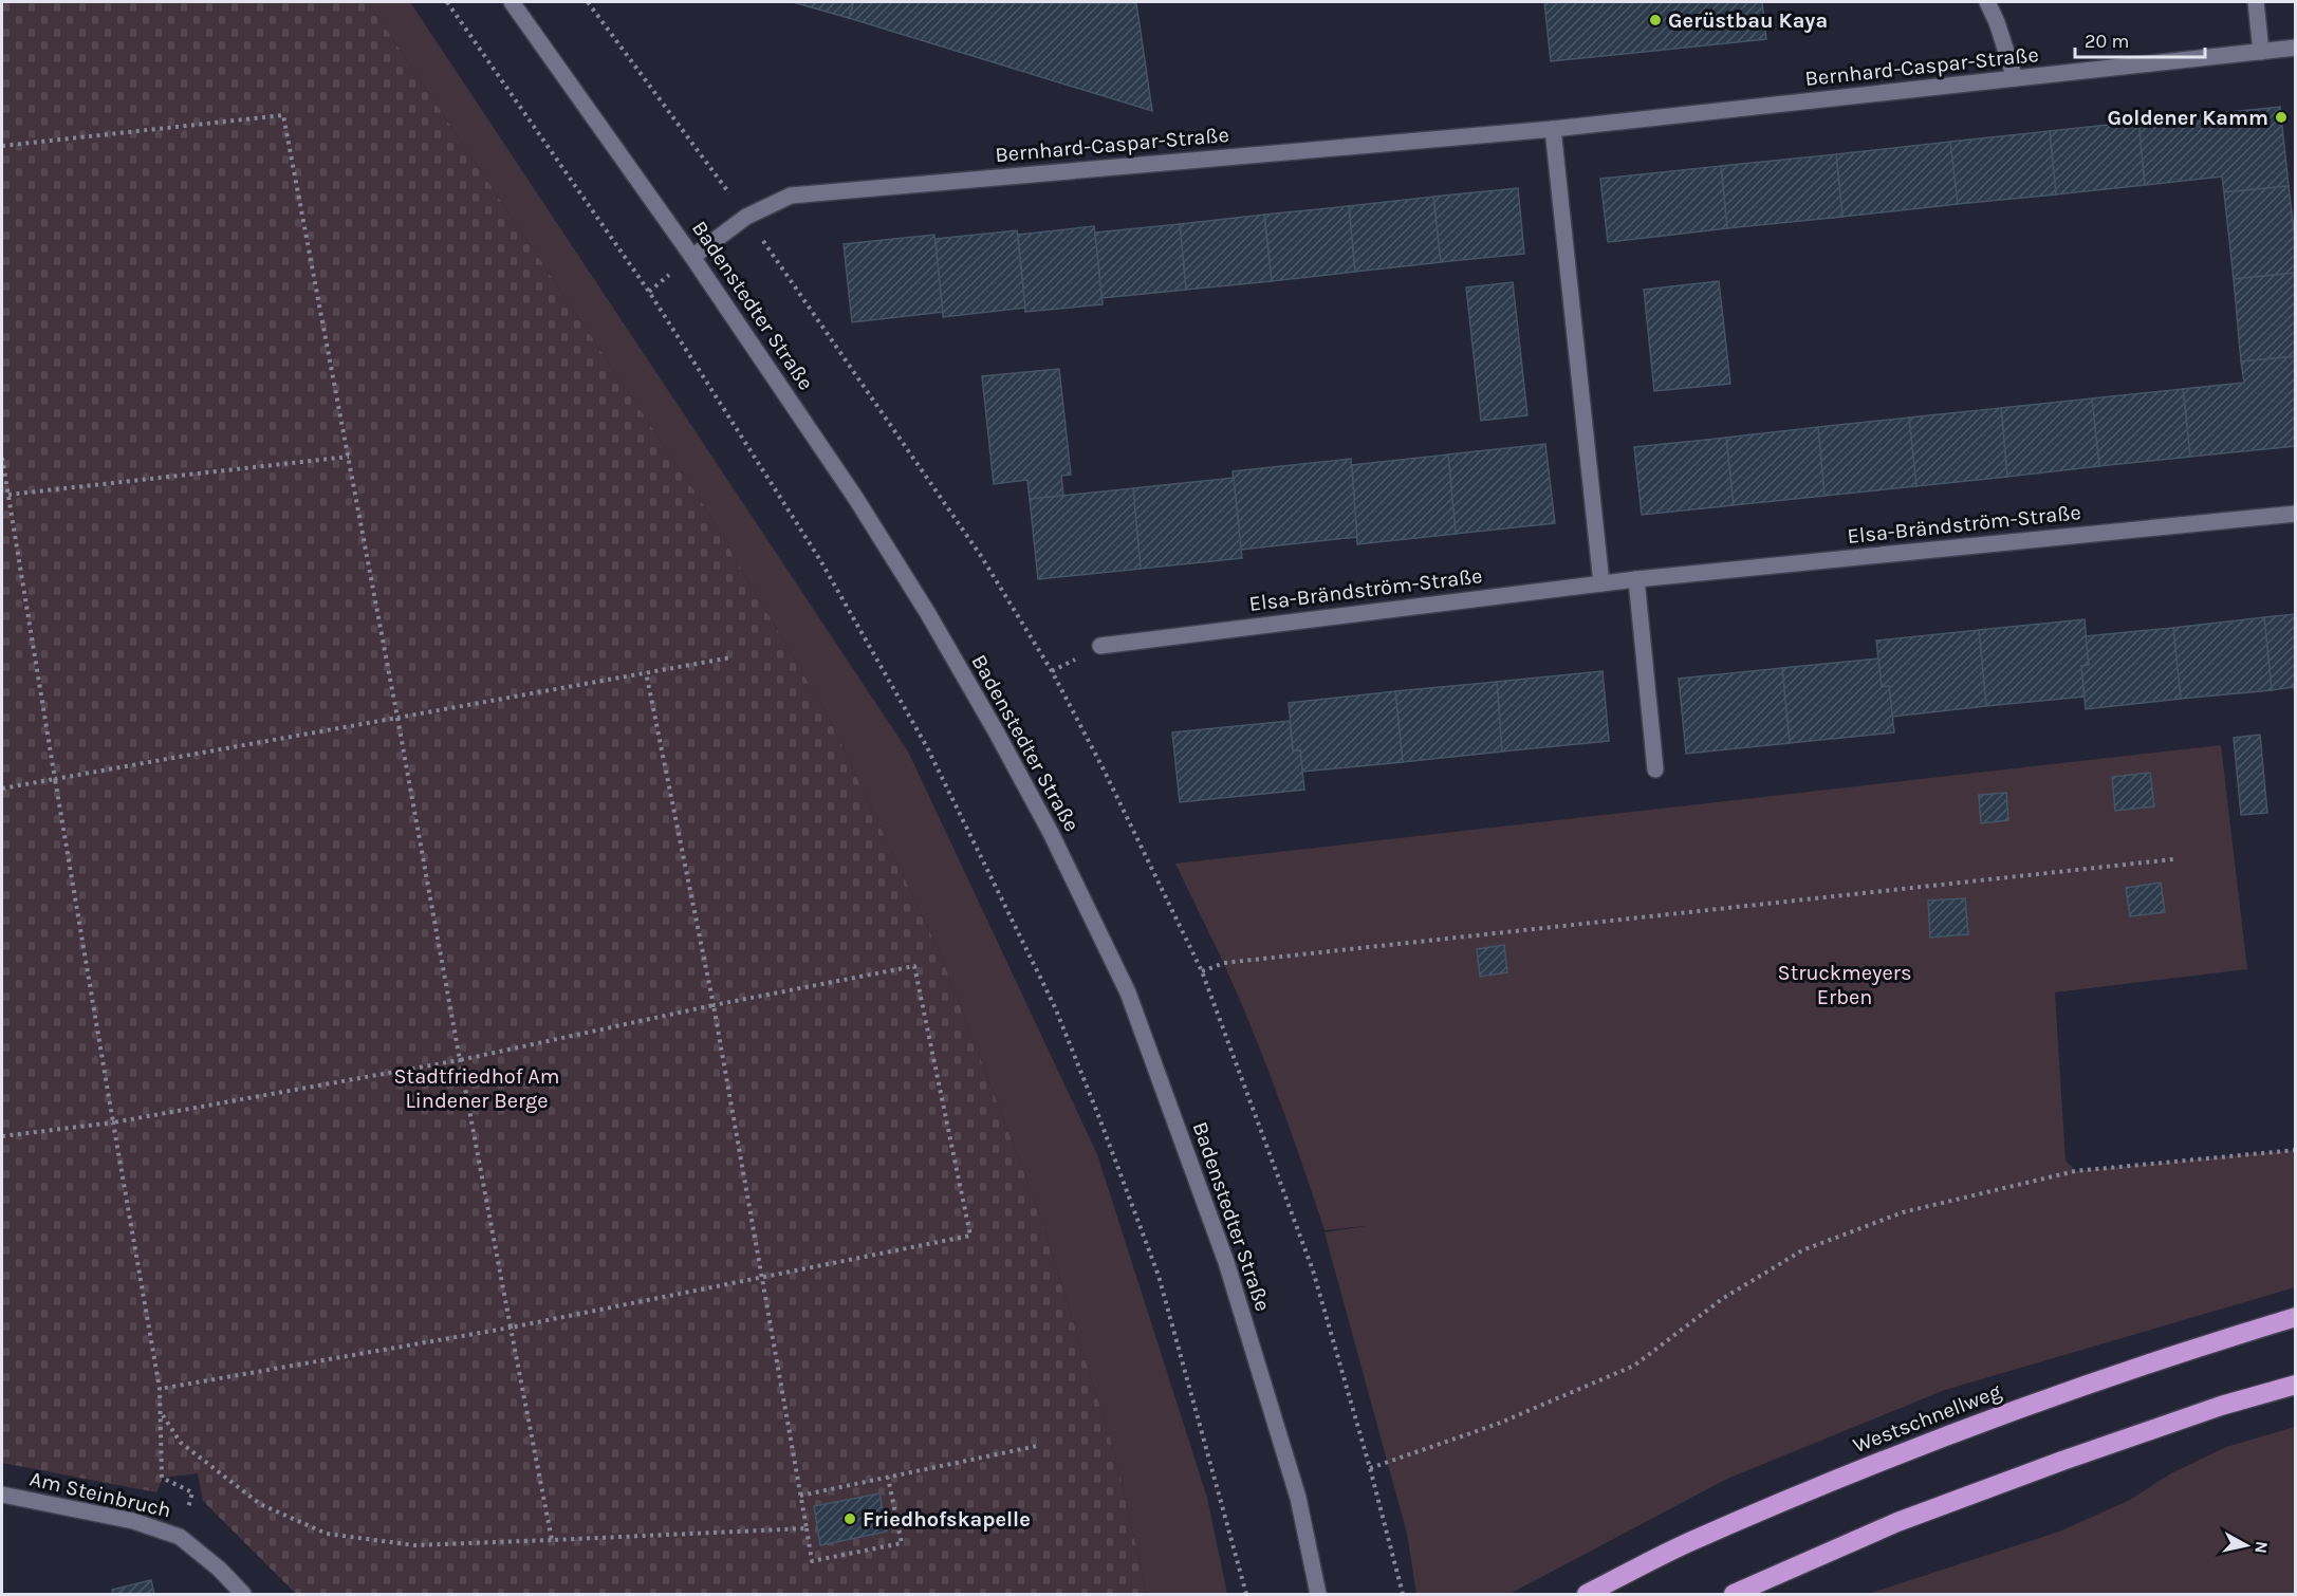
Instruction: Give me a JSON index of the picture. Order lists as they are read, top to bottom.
{
  "streets": {
    "highway": ["Westschnellweg"],
    "street": [
      "Bernhard-Caspar-Straße",
      "Badenstedter Straße",
      "Elsa-Brändström-Straße",
      "Am Steinbruch"
    ]
  },
  "crossings": [
    ["Bernhard-Caspar-Straße", "Badenstedter Straße"]
  ],
  "parks": ["Struckmeyers Erben", "Stadtfriedhof Am Lindener Berge"],
  "places": ["Gerüstbau Kaya", "Goldener Kamm", "Friedhofskapelle"],
  "scale_bar": "20 m",
  "north": "right"
}
